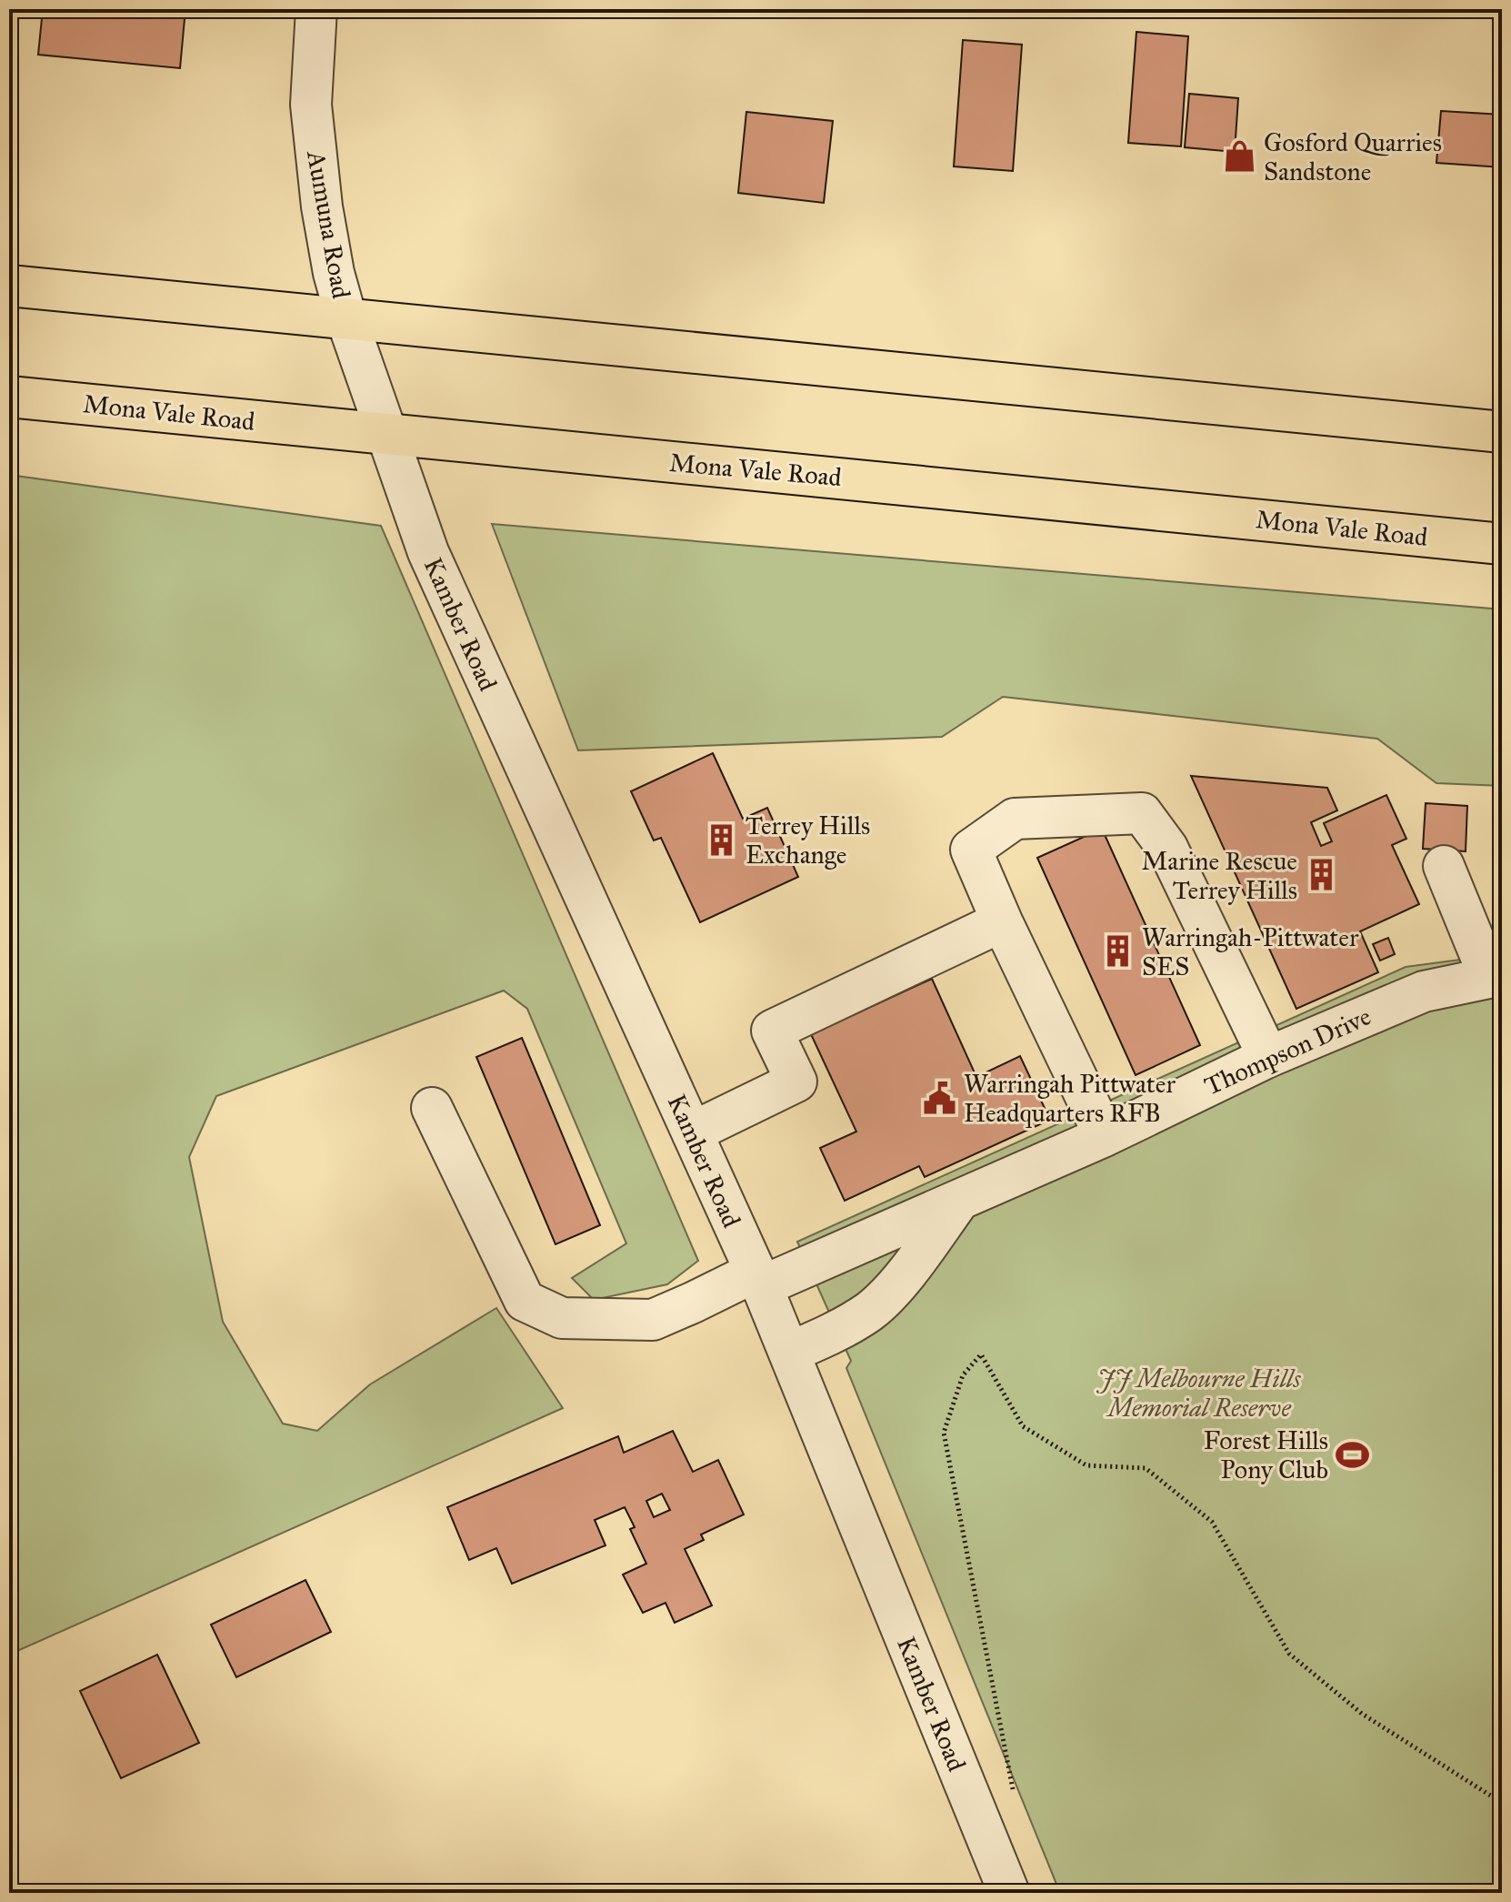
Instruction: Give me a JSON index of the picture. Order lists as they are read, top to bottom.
{
  "streets": {
    "highway": ["Mona Vale Road"],
    "street": ["Aumuna Road", "Kamber Road", "Thompson Drive"]
  },
  "crossings": [
    ["Aumuna Road", "Mona Vale Road"],
    ["Aumuna Road", "Kamber Road"],
    ["Mona Vale Road", "Kamber Road"],
    ["Kamber Road", "Thompson Drive"]
  ],
  "parks": ["JJ Melbourne Hills Memorial Reserve"],
  "places": {
    "shop": ["Gosford Quarries Sandstone"],
    "building": ["Terrey Hills Exchange", "Marine Rescue Terrey Hills", "Warringah-Pittwater SES"],
    "public building": ["Warringah Pittwater Headquarters RFB"],
    "sports": ["Forest Hills Pony Club"]
  }
}
